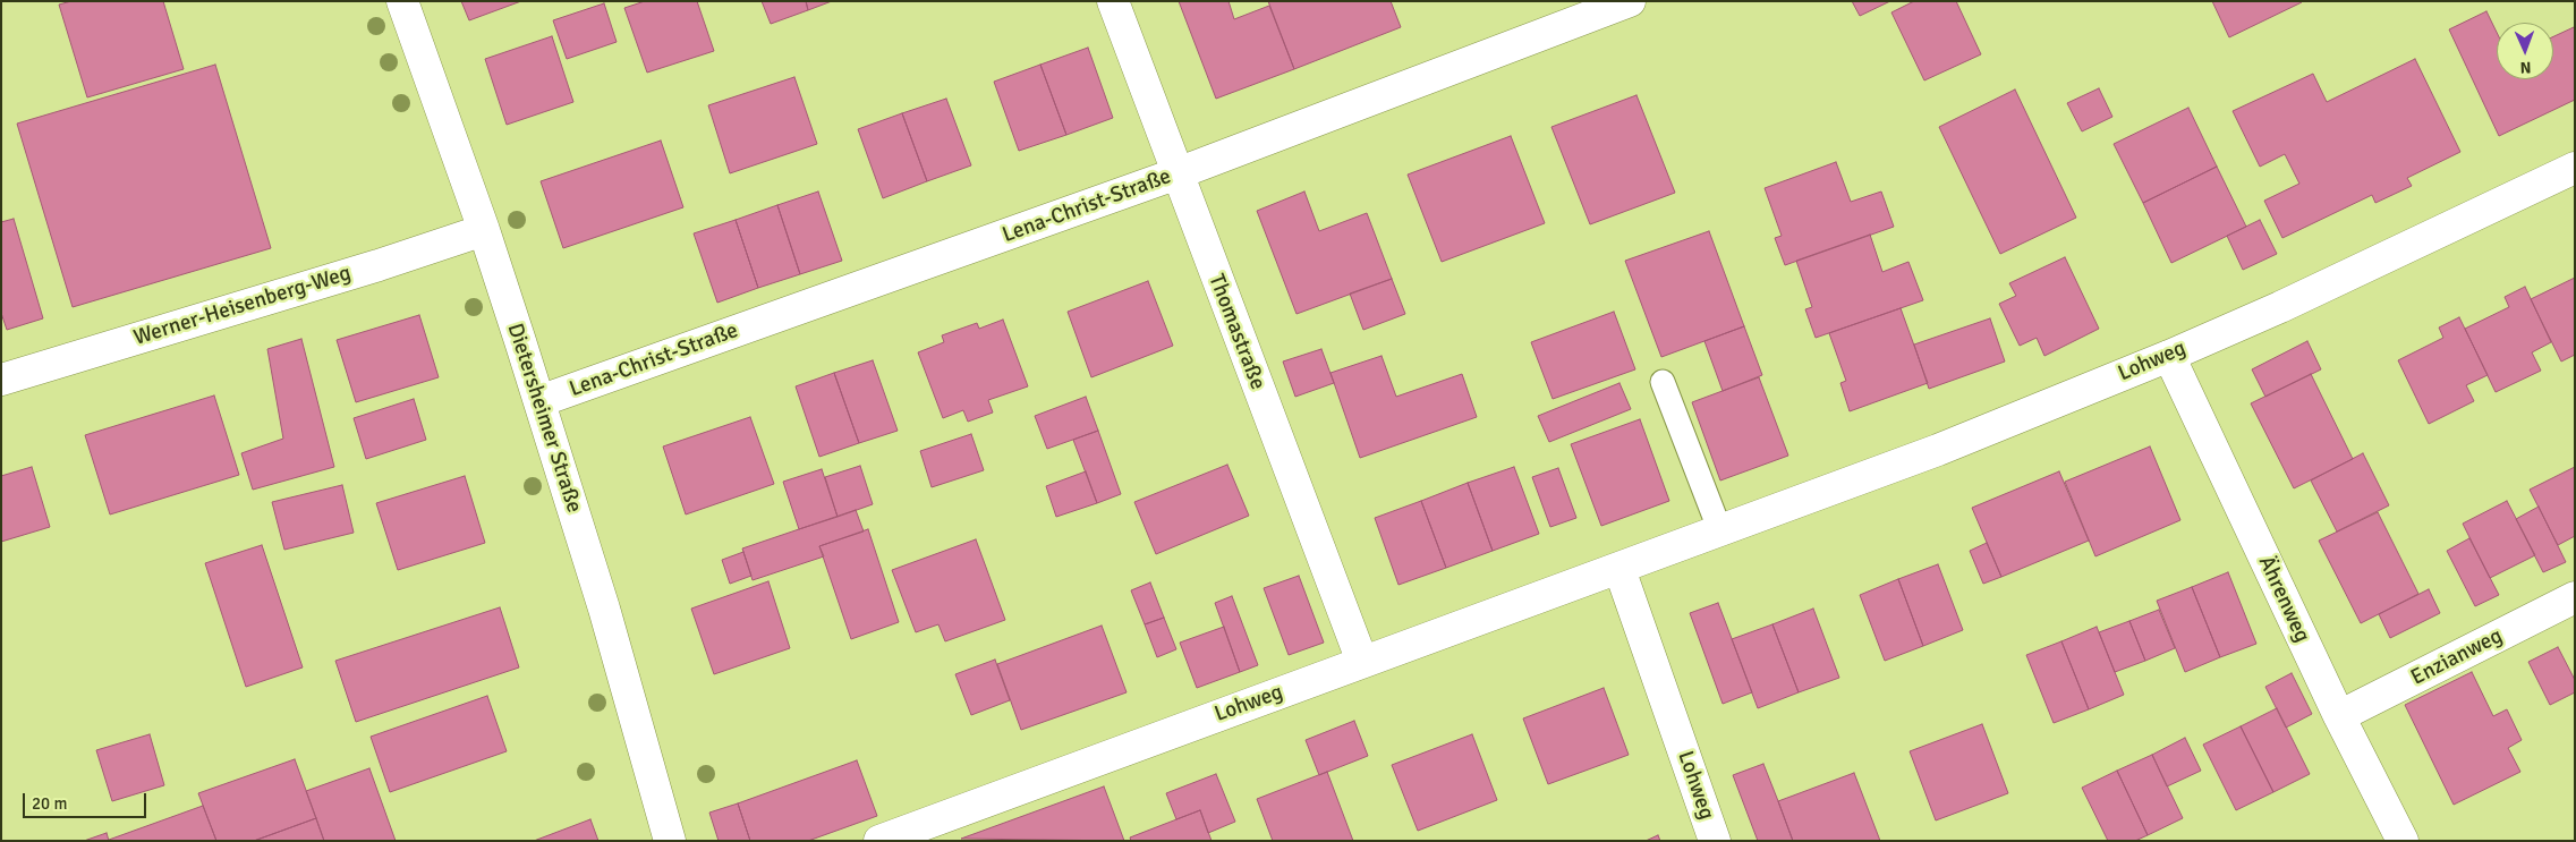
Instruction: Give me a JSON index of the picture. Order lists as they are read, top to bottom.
{
  "streets": {
    "street": [
      "Lena-Christ-Straße",
      "Werner-Heisenberg-Weg",
      "Thomastraße",
      "Lohweg",
      "Dietersheimer Straße",
      "Ährenweg",
      "Enzianweg"
    ]
  },
  "crossings": [
    ["Lena-Christ-Straße", "Thomastraße"],
    ["Lena-Christ-Straße", "Dietersheimer Straße"],
    ["Werner-Heisenberg-Weg", "Dietersheimer Straße"],
    ["Thomastraße", "Lohweg"],
    ["Lohweg", "Ährenweg"],
    ["Ährenweg", "Enzianweg"]
  ],
  "scale_bar": "20 m",
  "north": "bottom"
}
